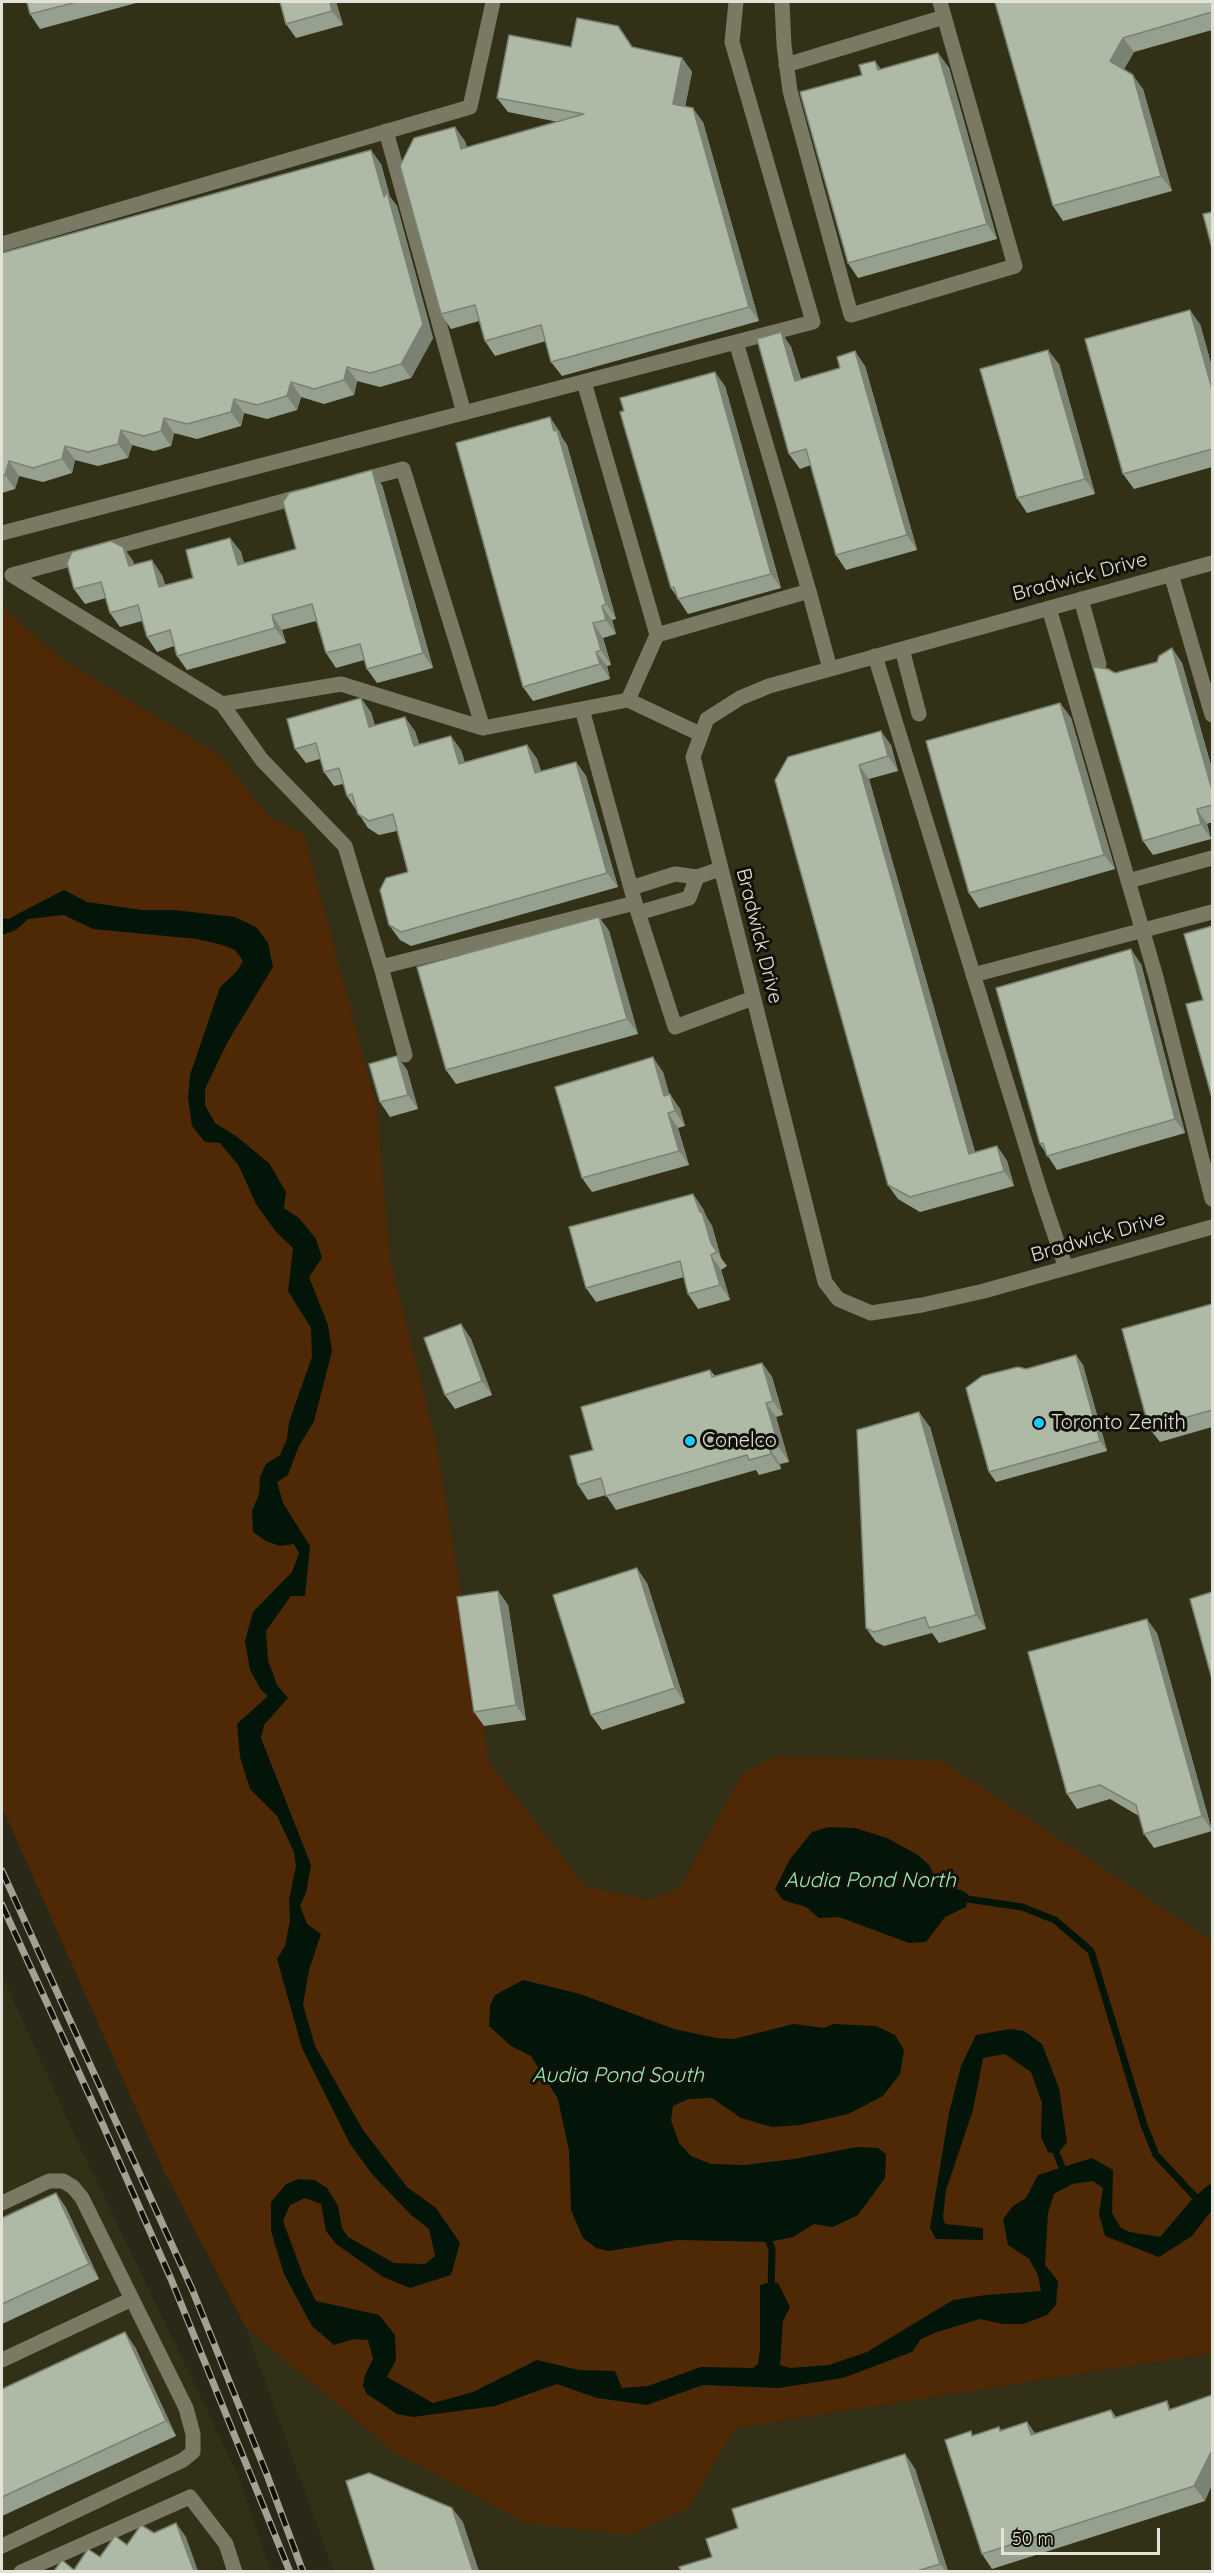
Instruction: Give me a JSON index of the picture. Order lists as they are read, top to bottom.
{
  "streets": {
    "street": ["Bradwick Drive"]
  },
  "water": ["Audia Pond North", "Audia Pond South"],
  "places": ["Toronto Zenith", "Conelco"],
  "scale_bar": "50 m"
}
